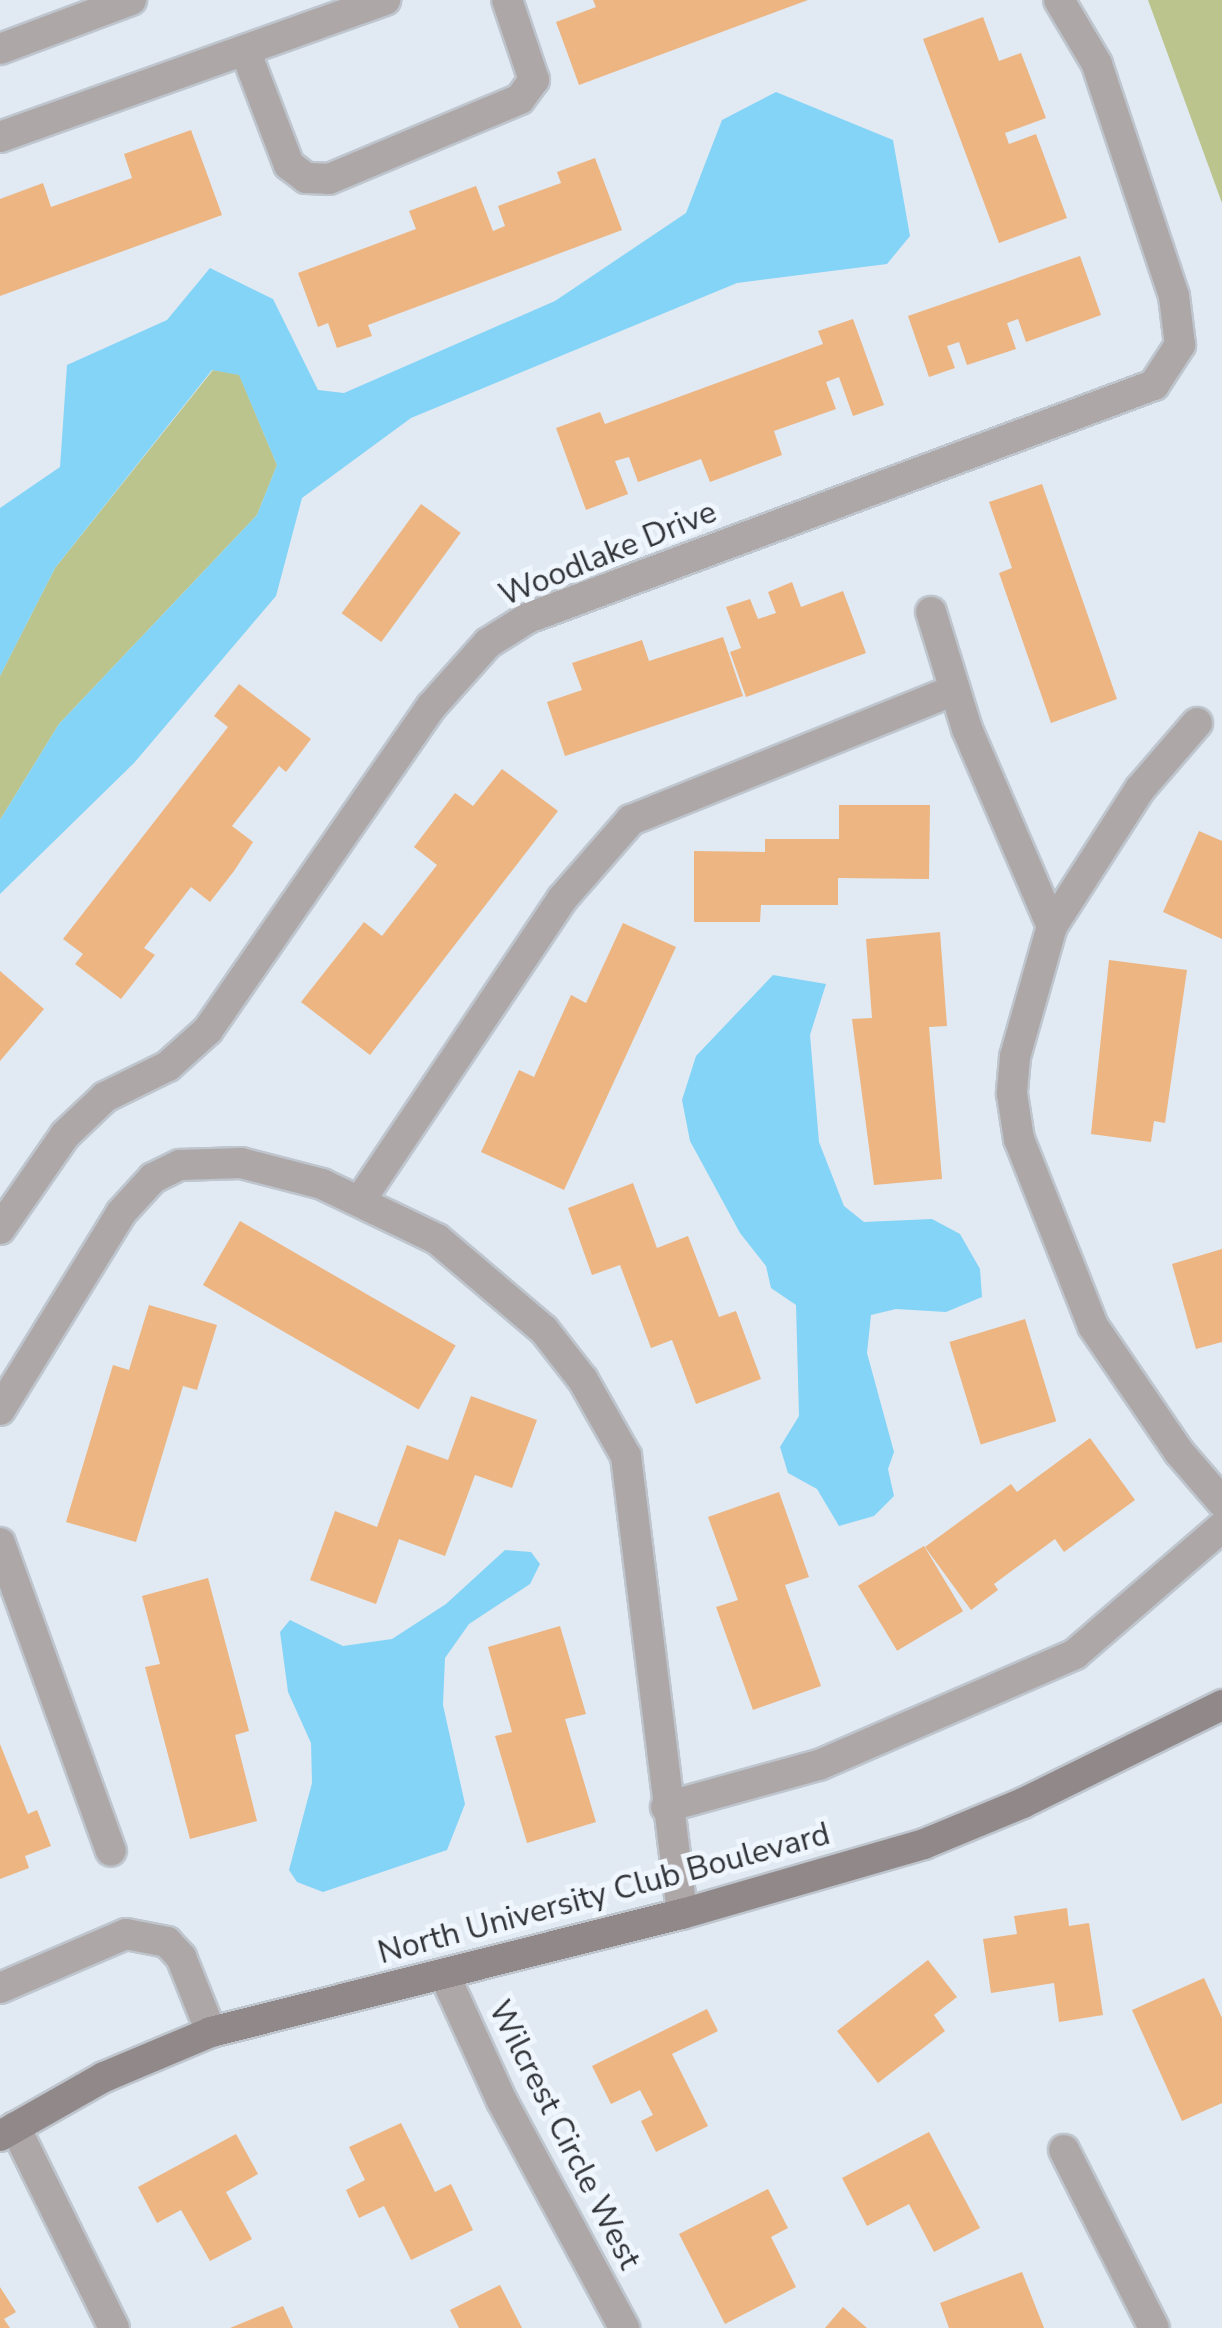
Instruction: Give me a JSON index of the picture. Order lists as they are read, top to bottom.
{
  "streets": {
    "street": ["Woodlake Drive", "North University Club Boulevard", "Wilcrest Circle West"]
  },
  "crossings": [
    ["North University Club Boulevard", "Wilcrest Circle West"]
  ]
}
